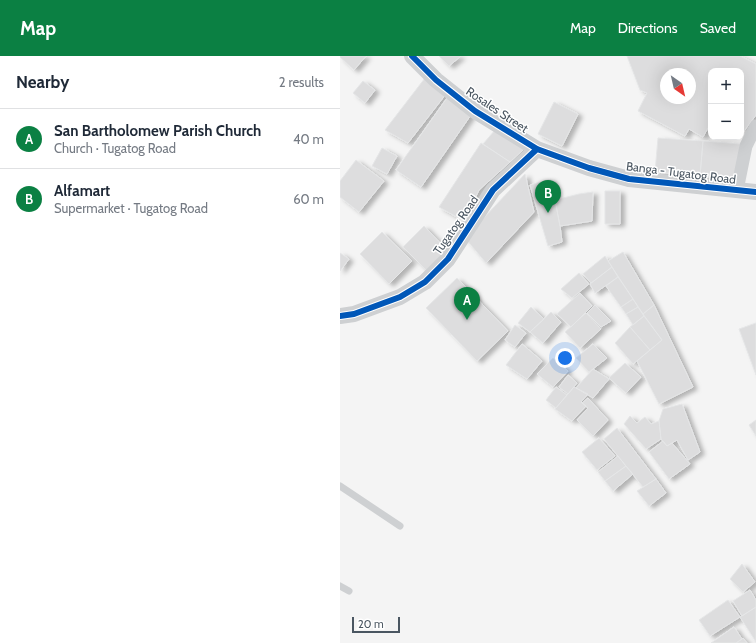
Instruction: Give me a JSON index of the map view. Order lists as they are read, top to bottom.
{
  "streets": {
    "street": ["Rosales Street", "Banga - Tugatog Road", "Tugatog Road"]
  },
  "crossings": [
    ["Rosales Street", "Banga - Tugatog Road"],
    ["Rosales Street", "Tugatog Road"],
    ["Banga - Tugatog Road", "Tugatog Road"]
  ],
  "scale_bar": "20 m",
  "north": "bottom right",
  "page": {
    "header": "Map",
    "nav": ["Map", "Directions", "Saved"],
    "heading": ["Nearby", "2 results"],
    "map_buttons": ["+", "−"],
    "list": [
      {
        "mark": "A",
        "name": "San Bartholomew Parish Church",
        "note": "Church · Tugatog Road",
        "value": "40 m"
      },
      {
        "mark": "B",
        "name": "Alfamart",
        "note": "Supermarket · Tugatog Road",
        "value": "60 m"
      }
    ],
    "pins": ["B", "A"],
    "scale": "20 m"
  }
}
